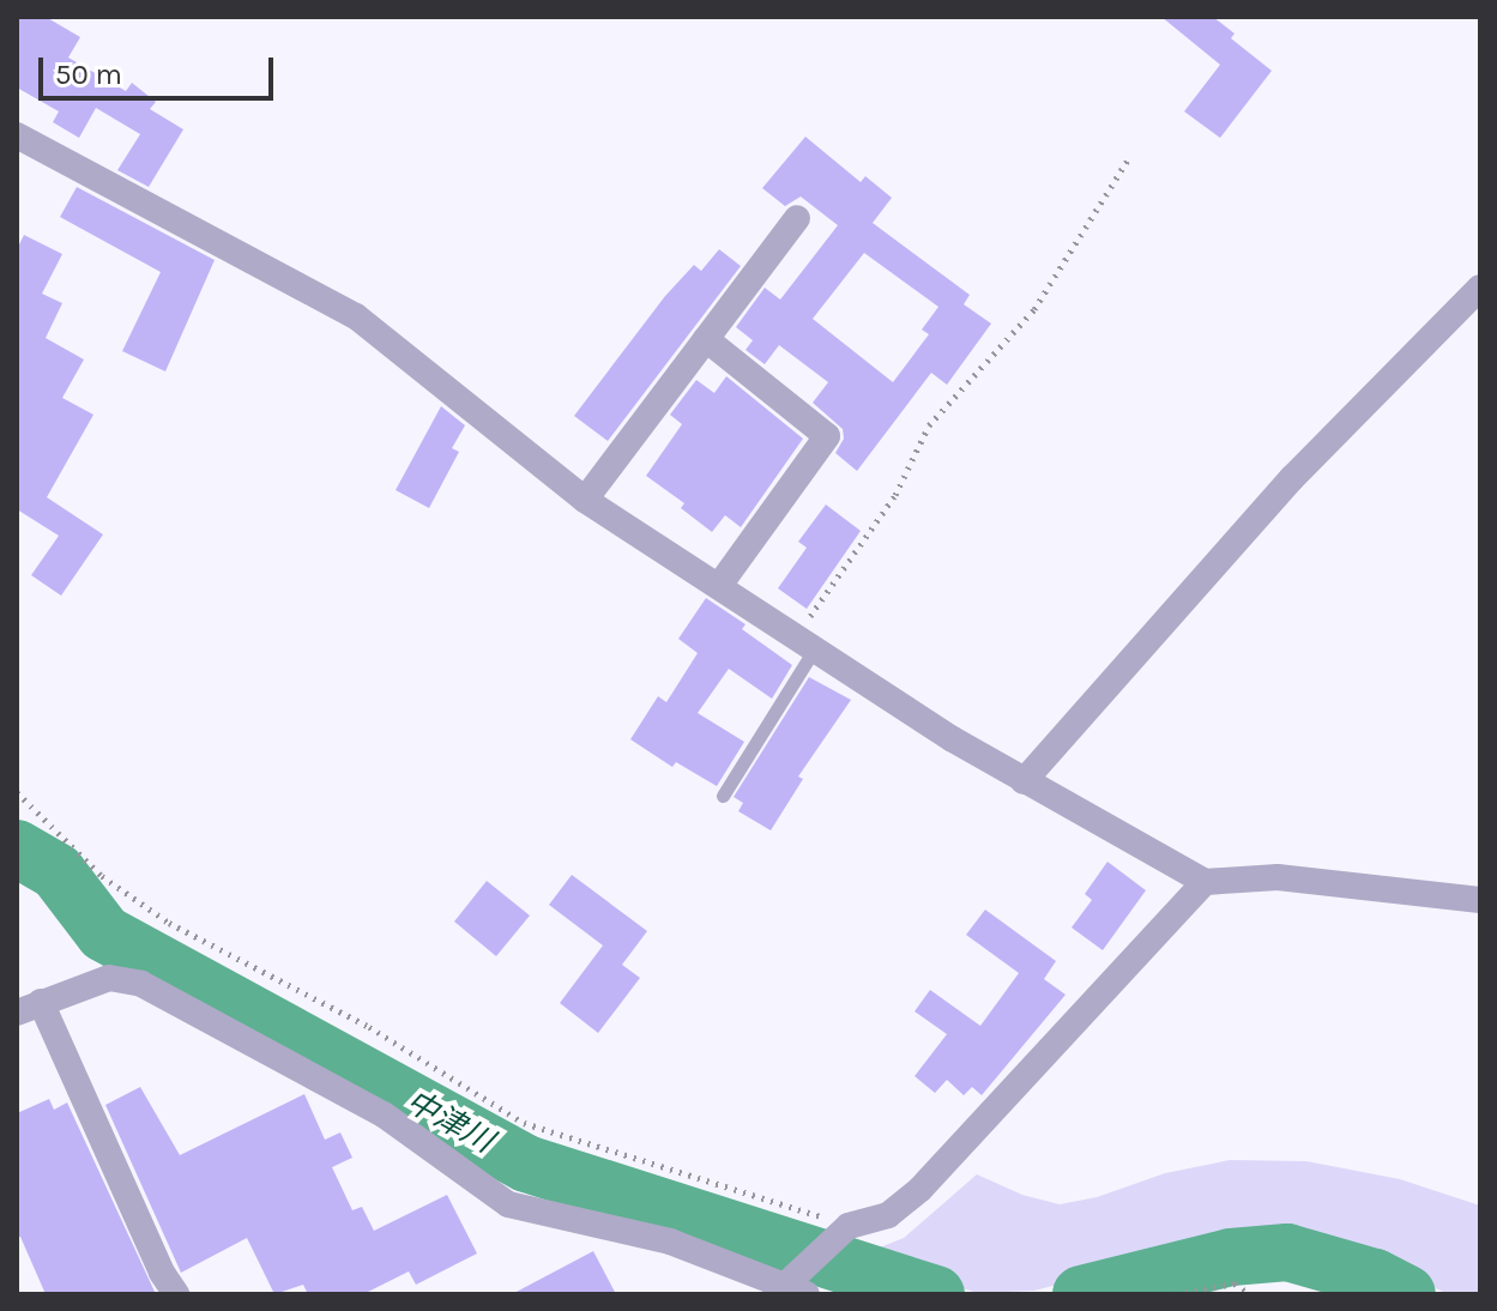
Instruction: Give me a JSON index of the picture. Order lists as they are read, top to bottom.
{
  "water": ["中津川"],
  "scale_bar": "50 m"
}
